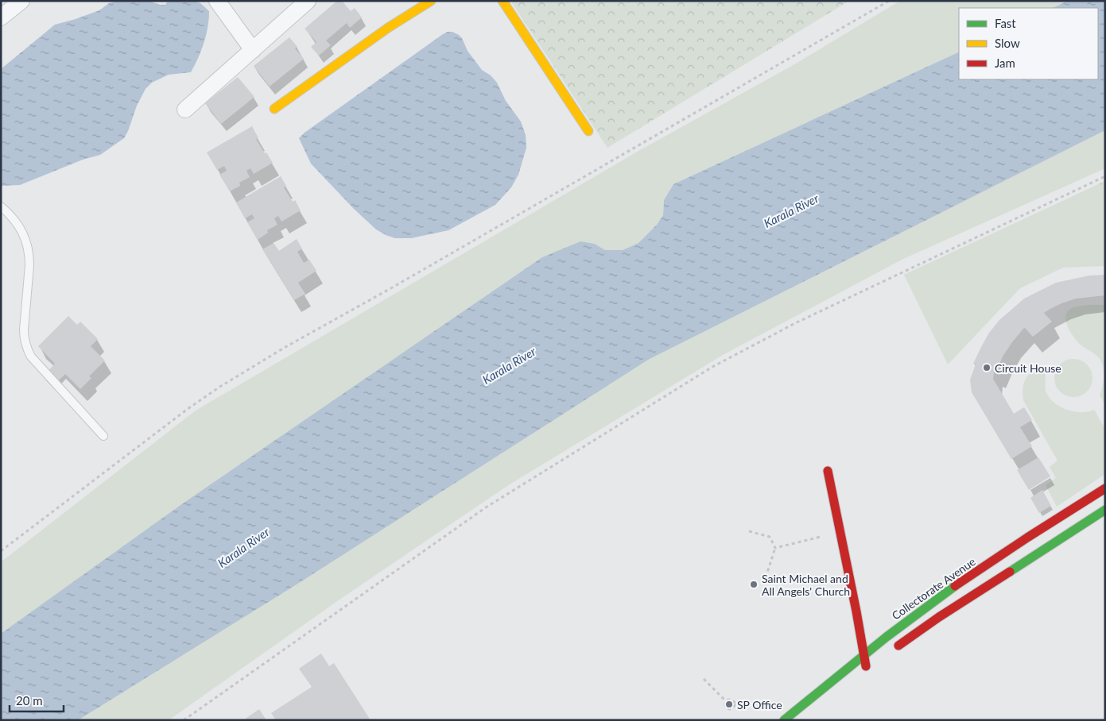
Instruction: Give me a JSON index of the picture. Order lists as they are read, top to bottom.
{
  "streets": {
    "street": ["Collectorate Avenue"]
  },
  "water": ["Karala River"],
  "places": ["Circuit House", "Saint Michael and All Angels' Church", "SP Office"],
  "legend": ["Fast", "Slow", "Jam"],
  "scale_bar": "20 m"
}
